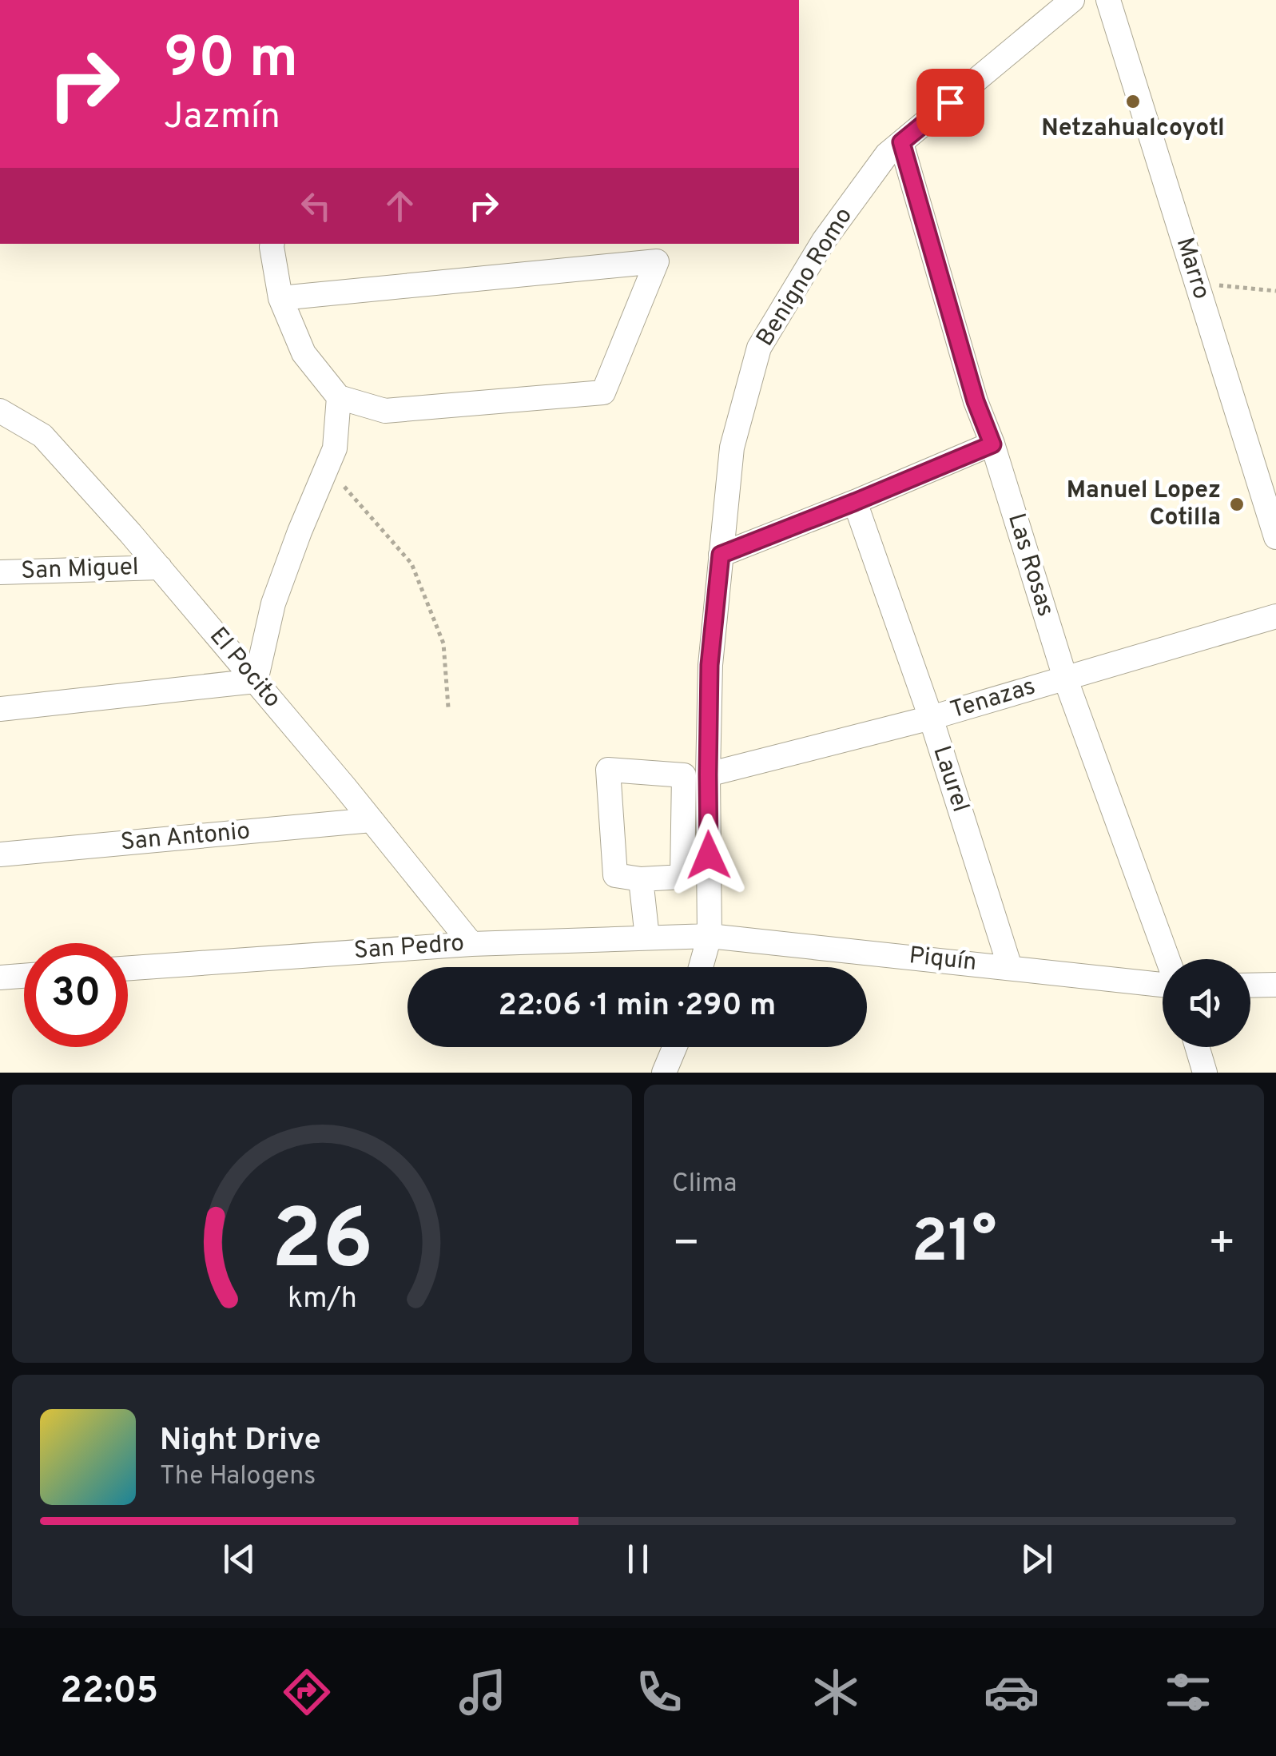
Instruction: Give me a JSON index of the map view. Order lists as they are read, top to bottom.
{
  "streets": {
    "street": [
      "Marro",
      "Benigno Romo",
      "Las Rosas",
      "San Miguel",
      "El Pocito",
      "Tenazas",
      "Laurel",
      "San Antonio",
      "San Pedro",
      "Piquín"
    ]
  },
  "crossings": [
    ["Benigno Romo", "Las Rosas"],
    ["Benigno Romo", "Tenazas"],
    ["Benigno Romo", "San Pedro"],
    ["Benigno Romo", "Piquín"],
    ["Las Rosas", "Tenazas"],
    ["San Miguel", "El Pocito"],
    ["El Pocito", "San Antonio"],
    ["El Pocito", "San Pedro"],
    ["Tenazas", "Laurel"],
    ["Laurel", "Piquín"],
    ["San Pedro", "Piquín"]
  ],
  "places": ["Netzahualcoyotl", "Manuel Lopez Cotilla"],
  "page": {
    "turn": ["90 m", "Jazmín"],
    "limit": "30",
    "trip": "22:06 · 1 min · 290 m",
    "tile": "Clima",
    "heat": ["−", "21°", "+"],
    "song": ["Night Drive", "The Halogens"],
    "tabs": "22:05",
    "gauge": ["26", "km/h"]
  }
}
